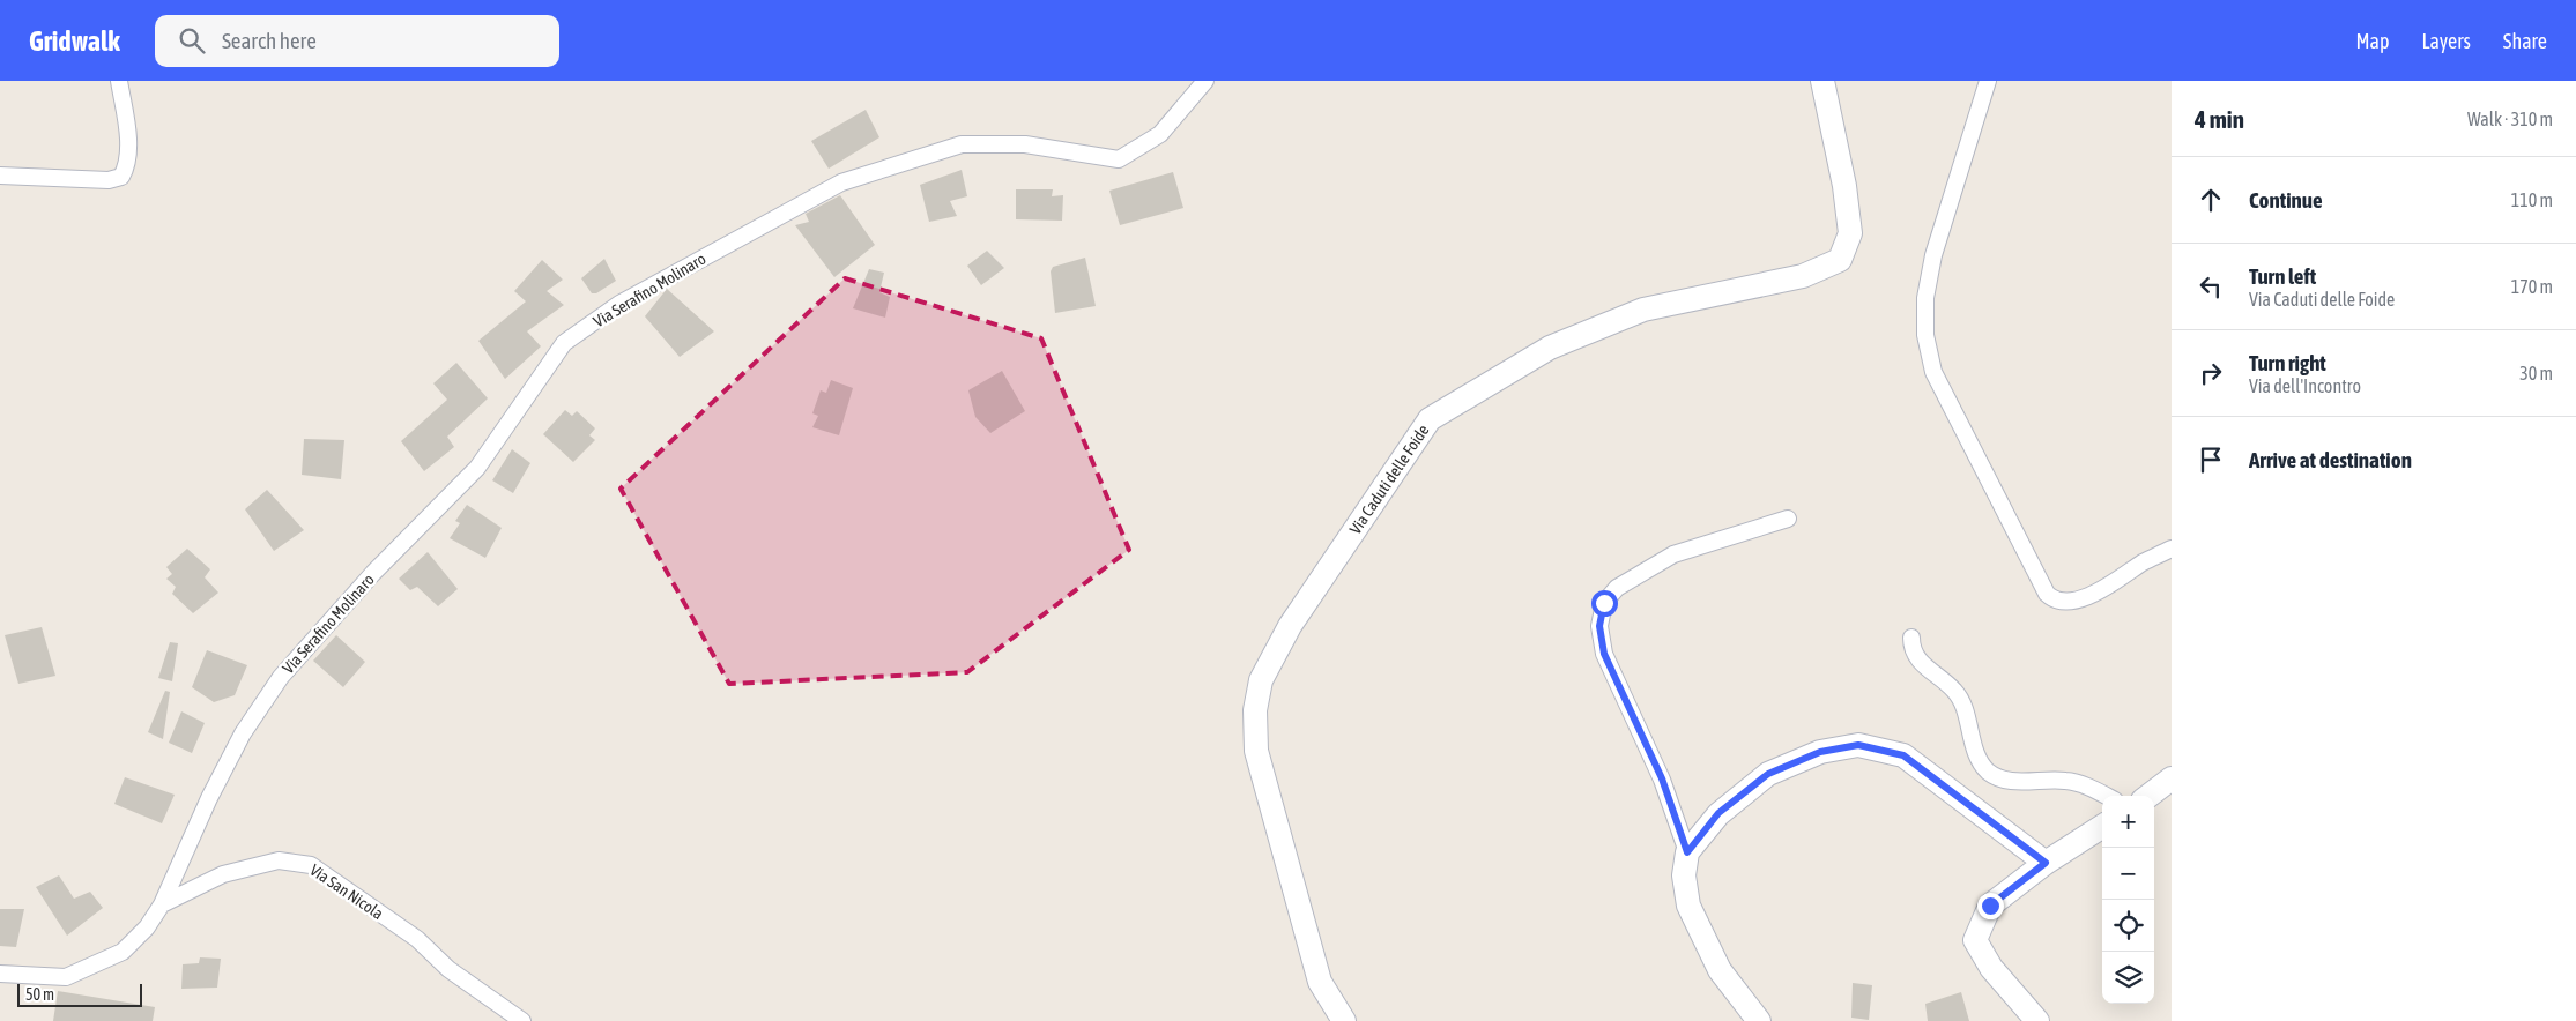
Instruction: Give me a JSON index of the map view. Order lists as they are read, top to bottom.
{
  "streets": {
    "street": ["Via Serafino Molinaro", "Via Caduti delle Foide", "Via San Nicola"]
  },
  "crossings": [
    ["Via Serafino Molinaro", "Via San Nicola"]
  ],
  "scale_bar": "50 m",
  "page": {
    "header": "Gridwalk",
    "search": "Search here",
    "nav": ["Map", "Layers", "Share"],
    "heading": ["4 min", "Walk · 310 m"],
    "list": [
      ["Continue", "110 m"],
      ["Turn left", "Via Caduti delle Foide", "170 m"],
      ["Turn right", "Via dell'Incontro", "30 m"],
      "Arrive at destination"
    ],
    "map_buttons": ["+", "−"],
    "scale": "50 m"
  }
}
